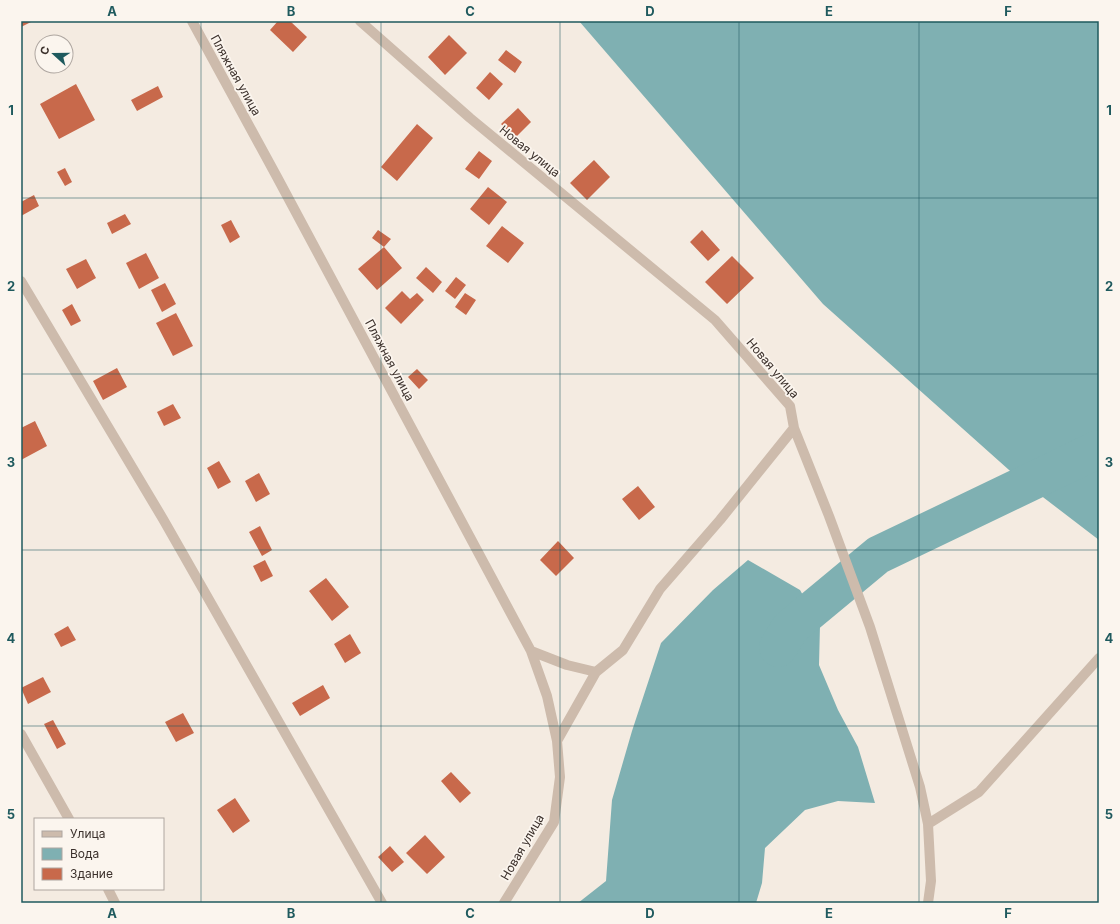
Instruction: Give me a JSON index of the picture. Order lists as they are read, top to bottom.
{
  "streets": {
    "street": ["Пляжная улица", "Новая улица"]
  },
  "crossings": [
    ["Пляжная улица", "Новая улица"]
  ],
  "legend": ["Улица", "Вода", "Здание"],
  "north": "left",
  "grid": {
    "columns": [
      "A",
      "B",
      "C",
      "D",
      "E",
      "F"
    ],
    "rows": [
      "1",
      "2",
      "3",
      "4",
      "5"
    ]
  }
}
